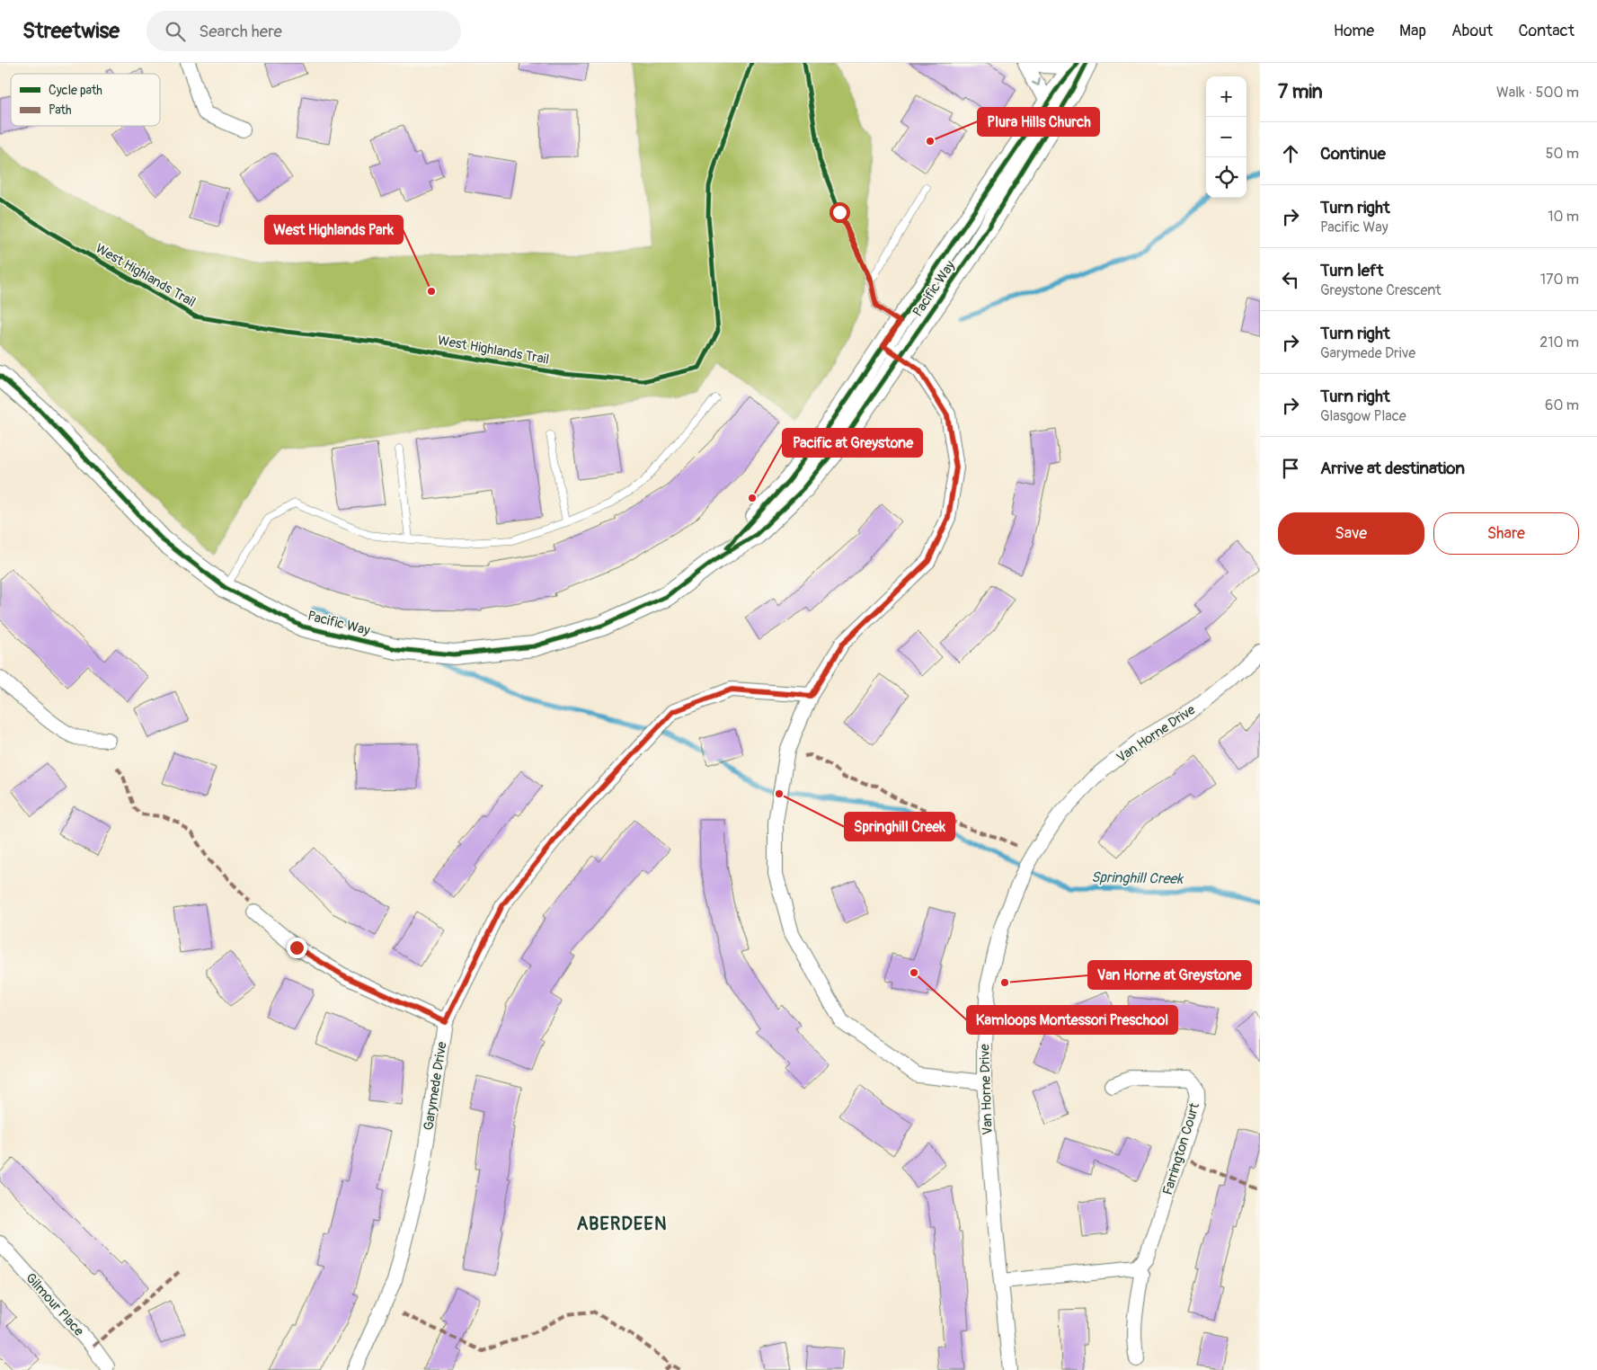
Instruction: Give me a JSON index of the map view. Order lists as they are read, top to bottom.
{
  "streets": {
    "main road": ["Pacific Way"],
    "street": [
      "Van Horne Drive",
      "Garymede Drive",
      "Farrington Court",
      "Gilmour Place"
    ],
    "cycle path": ["West Highlands Trail"]
  },
  "districts": ["ABERDEEN"],
  "water": ["Springhill Creek"],
  "places": [
    "Plura Hills Church",
    "West Highlands Park",
    "Pacific at Greystone",
    "Springhill Creek",
    "Kamloops Montessori Preschool",
    "Van Horne at Greystone"
  ],
  "legend": ["Cycle path", "Path"],
  "page": {
    "header": "Streetwise",
    "search": "Search here",
    "nav": [
      "Home",
      "Map",
      "About",
      "Contact"
    ],
    "heading": ["7 min", "Walk · 500 m"],
    "map_buttons": ["+", "−"],
    "list": [
      ["Continue", "50 m"],
      ["Turn right", "Pacific Way", "10 m"],
      ["Turn left", "Greystone Crescent", "170 m"],
      ["Turn right", "Garymede Drive", "210 m"],
      ["Turn right", "Glasgow Place", "60 m"],
      "Arrive at destination"
    ],
    "buttons": ["Save", "Share"]
  }
}
